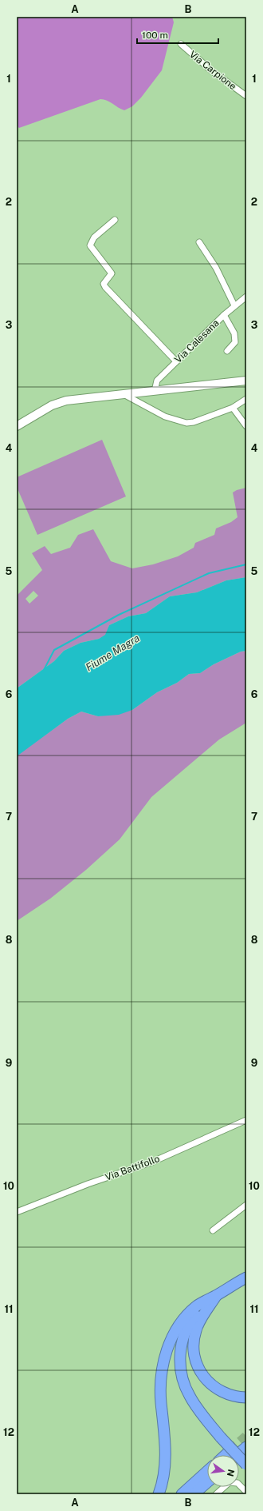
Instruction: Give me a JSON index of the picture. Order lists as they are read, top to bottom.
{
  "streets": {
    "street": ["Via Carpione", "Via Calesana", "Via Battifollo"]
  },
  "water": ["Fiume Magra"],
  "scale_bar": "100 m",
  "north": "right",
  "grid": {
    "columns": ["A", "B"],
    "rows": [
      "1",
      "2",
      "3",
      "4",
      "5",
      "6",
      "7",
      "8",
      "9",
      "10",
      "11",
      "12"
    ]
  }
}
